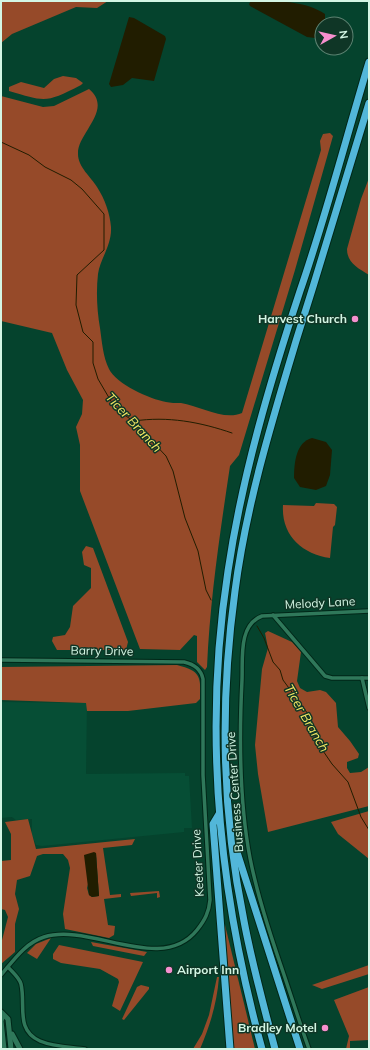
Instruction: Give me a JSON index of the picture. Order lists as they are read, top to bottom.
{
  "streets": {
    "street": [
      "Melody Lane",
      "Barry Drive",
      "Business Center Drive",
      "Keeter Drive"
    ]
  },
  "crossings": [
    ["Melody Lane", "Business Center Drive"],
    ["Barry Drive", "Keeter Drive"]
  ],
  "water": ["Ticer Branch"],
  "places": ["Harvest Church", "Airport Inn", "Bradley Motel"],
  "north": "right"
}
